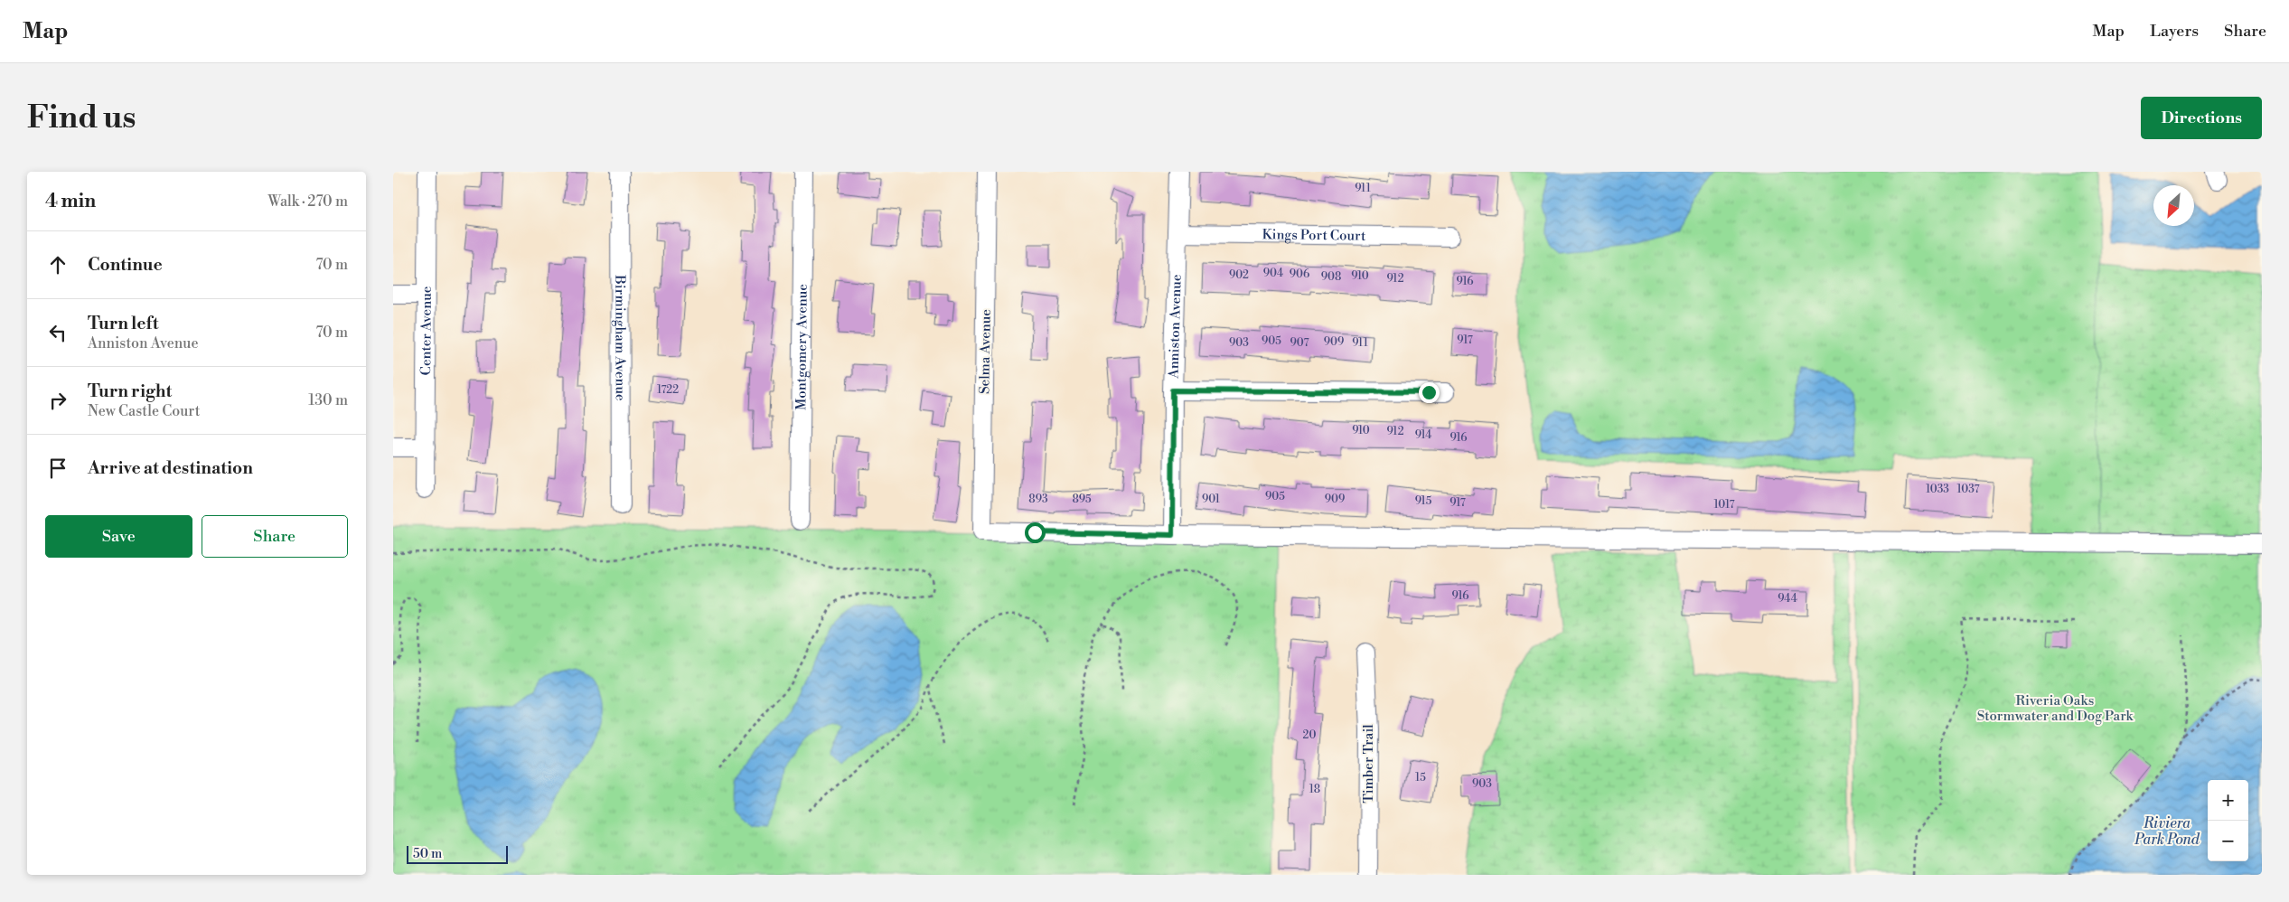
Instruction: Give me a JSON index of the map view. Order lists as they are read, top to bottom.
{
  "streets": {
    "street": [
      "Kings Port Court",
      "Anniston Avenue",
      "Center Avenue",
      "Birmingham Avenue",
      "Montgomery Avenue",
      "Selma Avenue",
      "Timber Trail"
    ]
  },
  "crossings": [
    ["Kings Port Court", "Anniston Avenue"],
    ["Anniston Avenue", "Selma Avenue"]
  ],
  "water": ["Riviera Park Pond"],
  "parks": ["Riveria Oaks Stormwater and Dog Park"],
  "house_numbers": [
    "911",
    "904",
    "906",
    "902",
    "910",
    "908",
    "912",
    "916",
    "917",
    "905",
    "909",
    "903",
    "907",
    "911",
    "1722",
    "910",
    "912",
    "914",
    "916",
    "1033",
    "1037",
    "905",
    "893",
    "895",
    "901",
    "909",
    "915",
    "917",
    "1017",
    "916",
    "944",
    "20",
    "15",
    "903",
    "18"
  ],
  "scale_bar": "50 m",
  "north": "bottom left",
  "page": {
    "header": "Map",
    "nav": ["Map", "Layers", "Share"],
    "buttons": [
      "Directions",
      ["Save", "Share"]
    ],
    "title": "Find us",
    "heading": ["4 min", "Walk · 270 m"],
    "list": [
      ["Continue", "70 m"],
      ["Turn left", "Anniston Avenue", "70 m"],
      ["Turn right", "New Castle Court", "130 m"],
      "Arrive at destination"
    ],
    "map_buttons": ["+", "−"],
    "scale": "50 m"
  }
}
